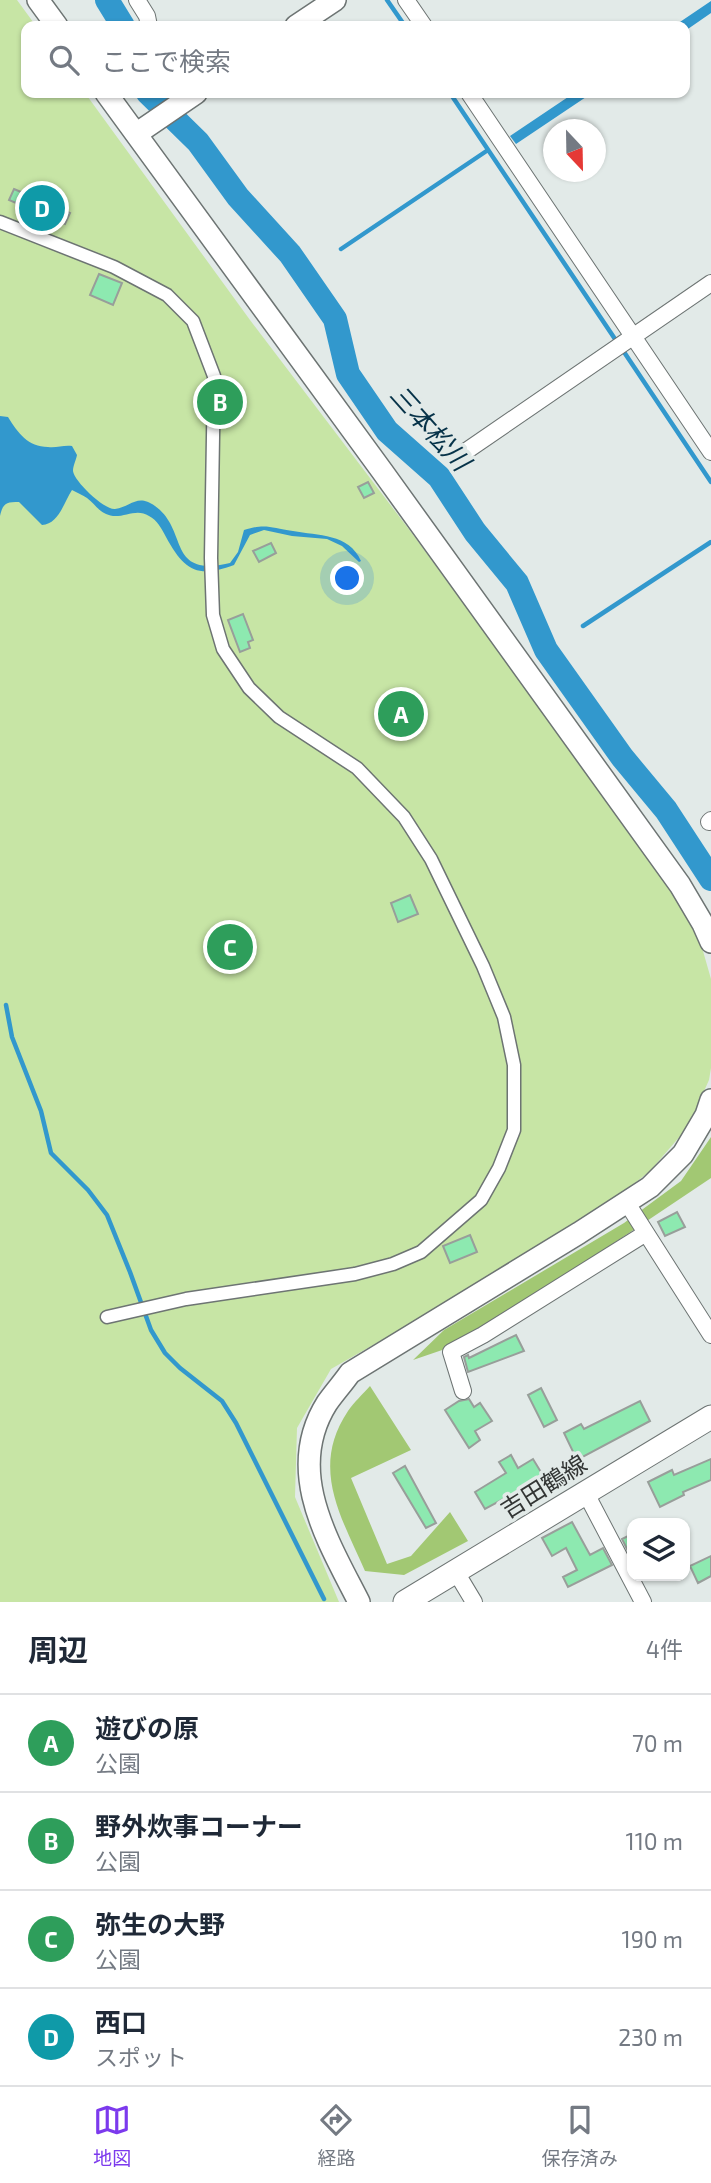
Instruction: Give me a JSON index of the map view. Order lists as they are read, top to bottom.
{
  "streets": {
    "main road": ["吉田鶴線"]
  },
  "water": ["三本松川"],
  "north": "bottom",
  "page": {
    "search": "ここで検索",
    "pins": [
      "D",
      "B",
      "A",
      "C"
    ],
    "heading": ["周辺", "4件"],
    "list": [
      {
        "mark": "A",
        "name": "遊びの原",
        "note": "公園",
        "value": "70 m"
      },
      {
        "mark": "B",
        "name": "野外炊事コーナー",
        "note": "公園",
        "value": "110 m"
      },
      {
        "mark": "C",
        "name": "弥生の大野",
        "note": "公園",
        "value": "190 m"
      },
      {
        "mark": "D",
        "name": "西口",
        "note": "スポット",
        "value": "230 m"
      }
    ],
    "nav": ["地図", "経路", "保存済み"]
  }
}
